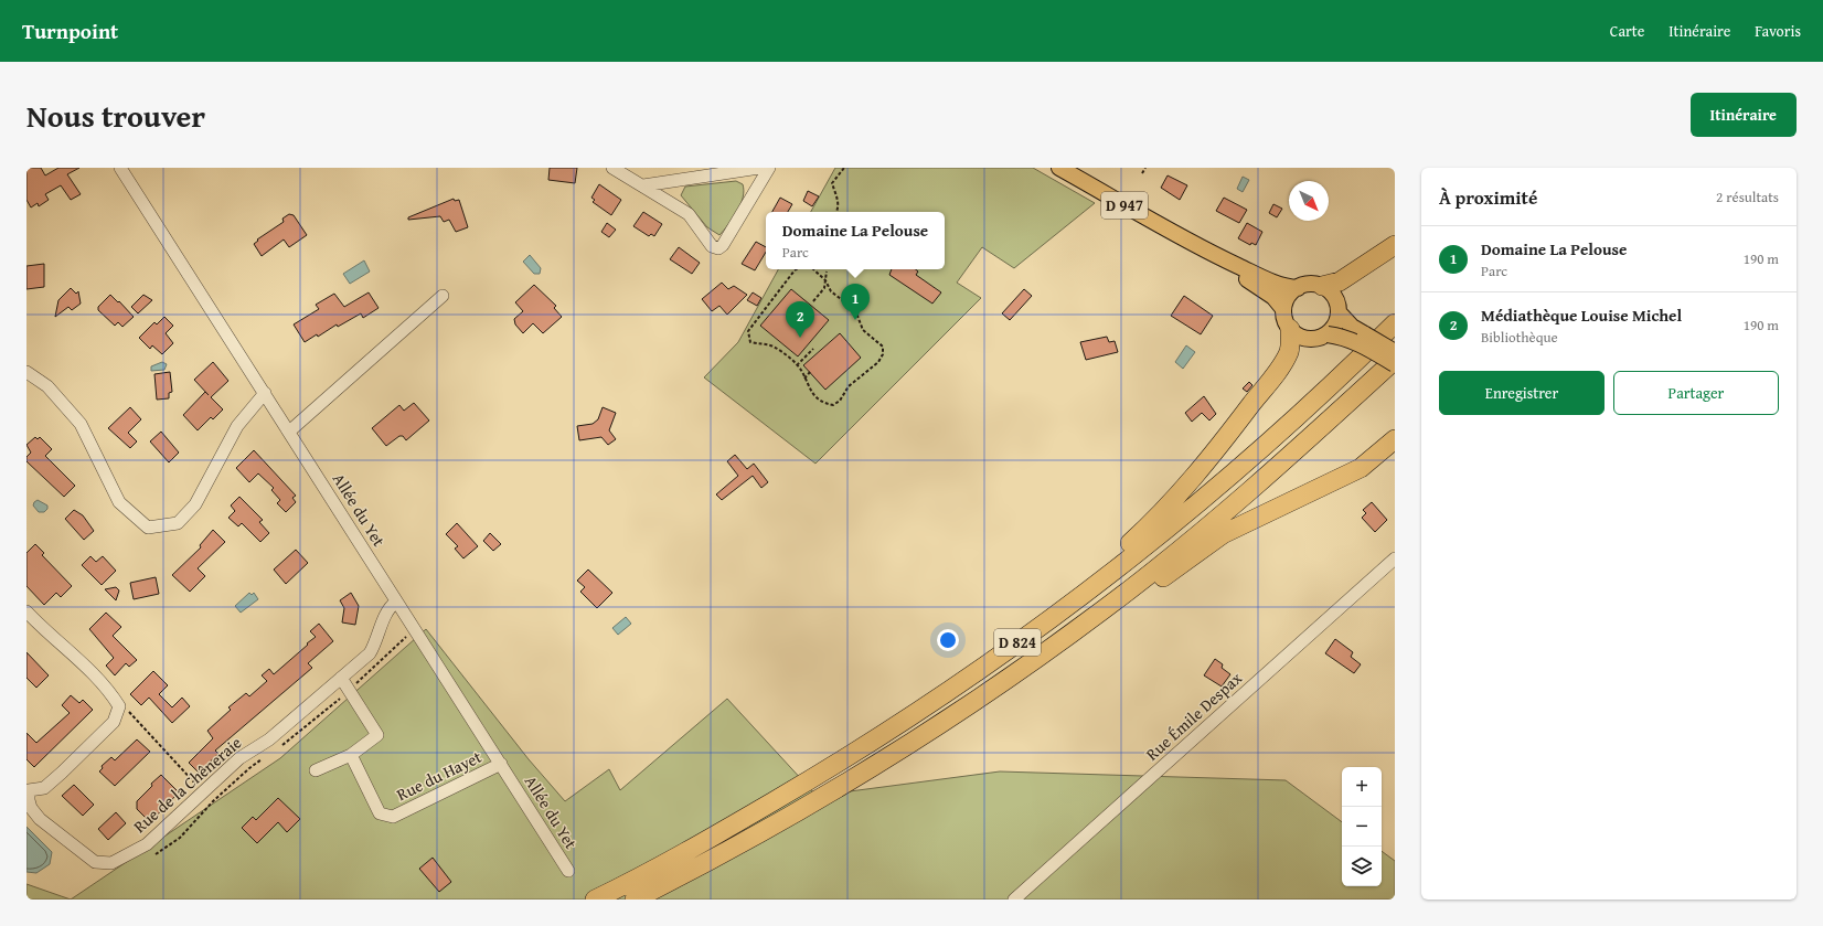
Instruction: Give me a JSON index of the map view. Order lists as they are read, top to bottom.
{
  "streets": {
    "highway": ["D 824"],
    "main road": ["D 947"],
    "street": [
      "Allée du Yet",
      "Rue Émile Despax",
      "Rue du Hayet",
      "Rue de la Chêneraie"
    ]
  },
  "crossings": [
    ["Allée du Yet", "Rue du Hayet"],
    ["Allée du Yet", "Rue de la Chêneraie"]
  ],
  "north": "bottom right",
  "page": {
    "header": "Turnpoint",
    "nav": ["Carte", "Itinéraire", "Favoris"],
    "title": "Nous trouver",
    "buttons": [
      "Itinéraire",
      ["Enregistrer", "Partager"]
    ],
    "heading": ["À proximité", "2 résultats"],
    "popup": ["Domaine La Pelouse", "Parc"],
    "list": [
      {
        "mark": "1",
        "name": "Domaine La Pelouse",
        "note": "Parc",
        "value": "190 m"
      },
      {
        "mark": "2",
        "name": "Médiathèque Louise Michel",
        "note": "Bibliothèque",
        "value": "190 m"
      }
    ],
    "pins": ["1", "2"],
    "map_buttons": ["+", "−"]
  }
}
